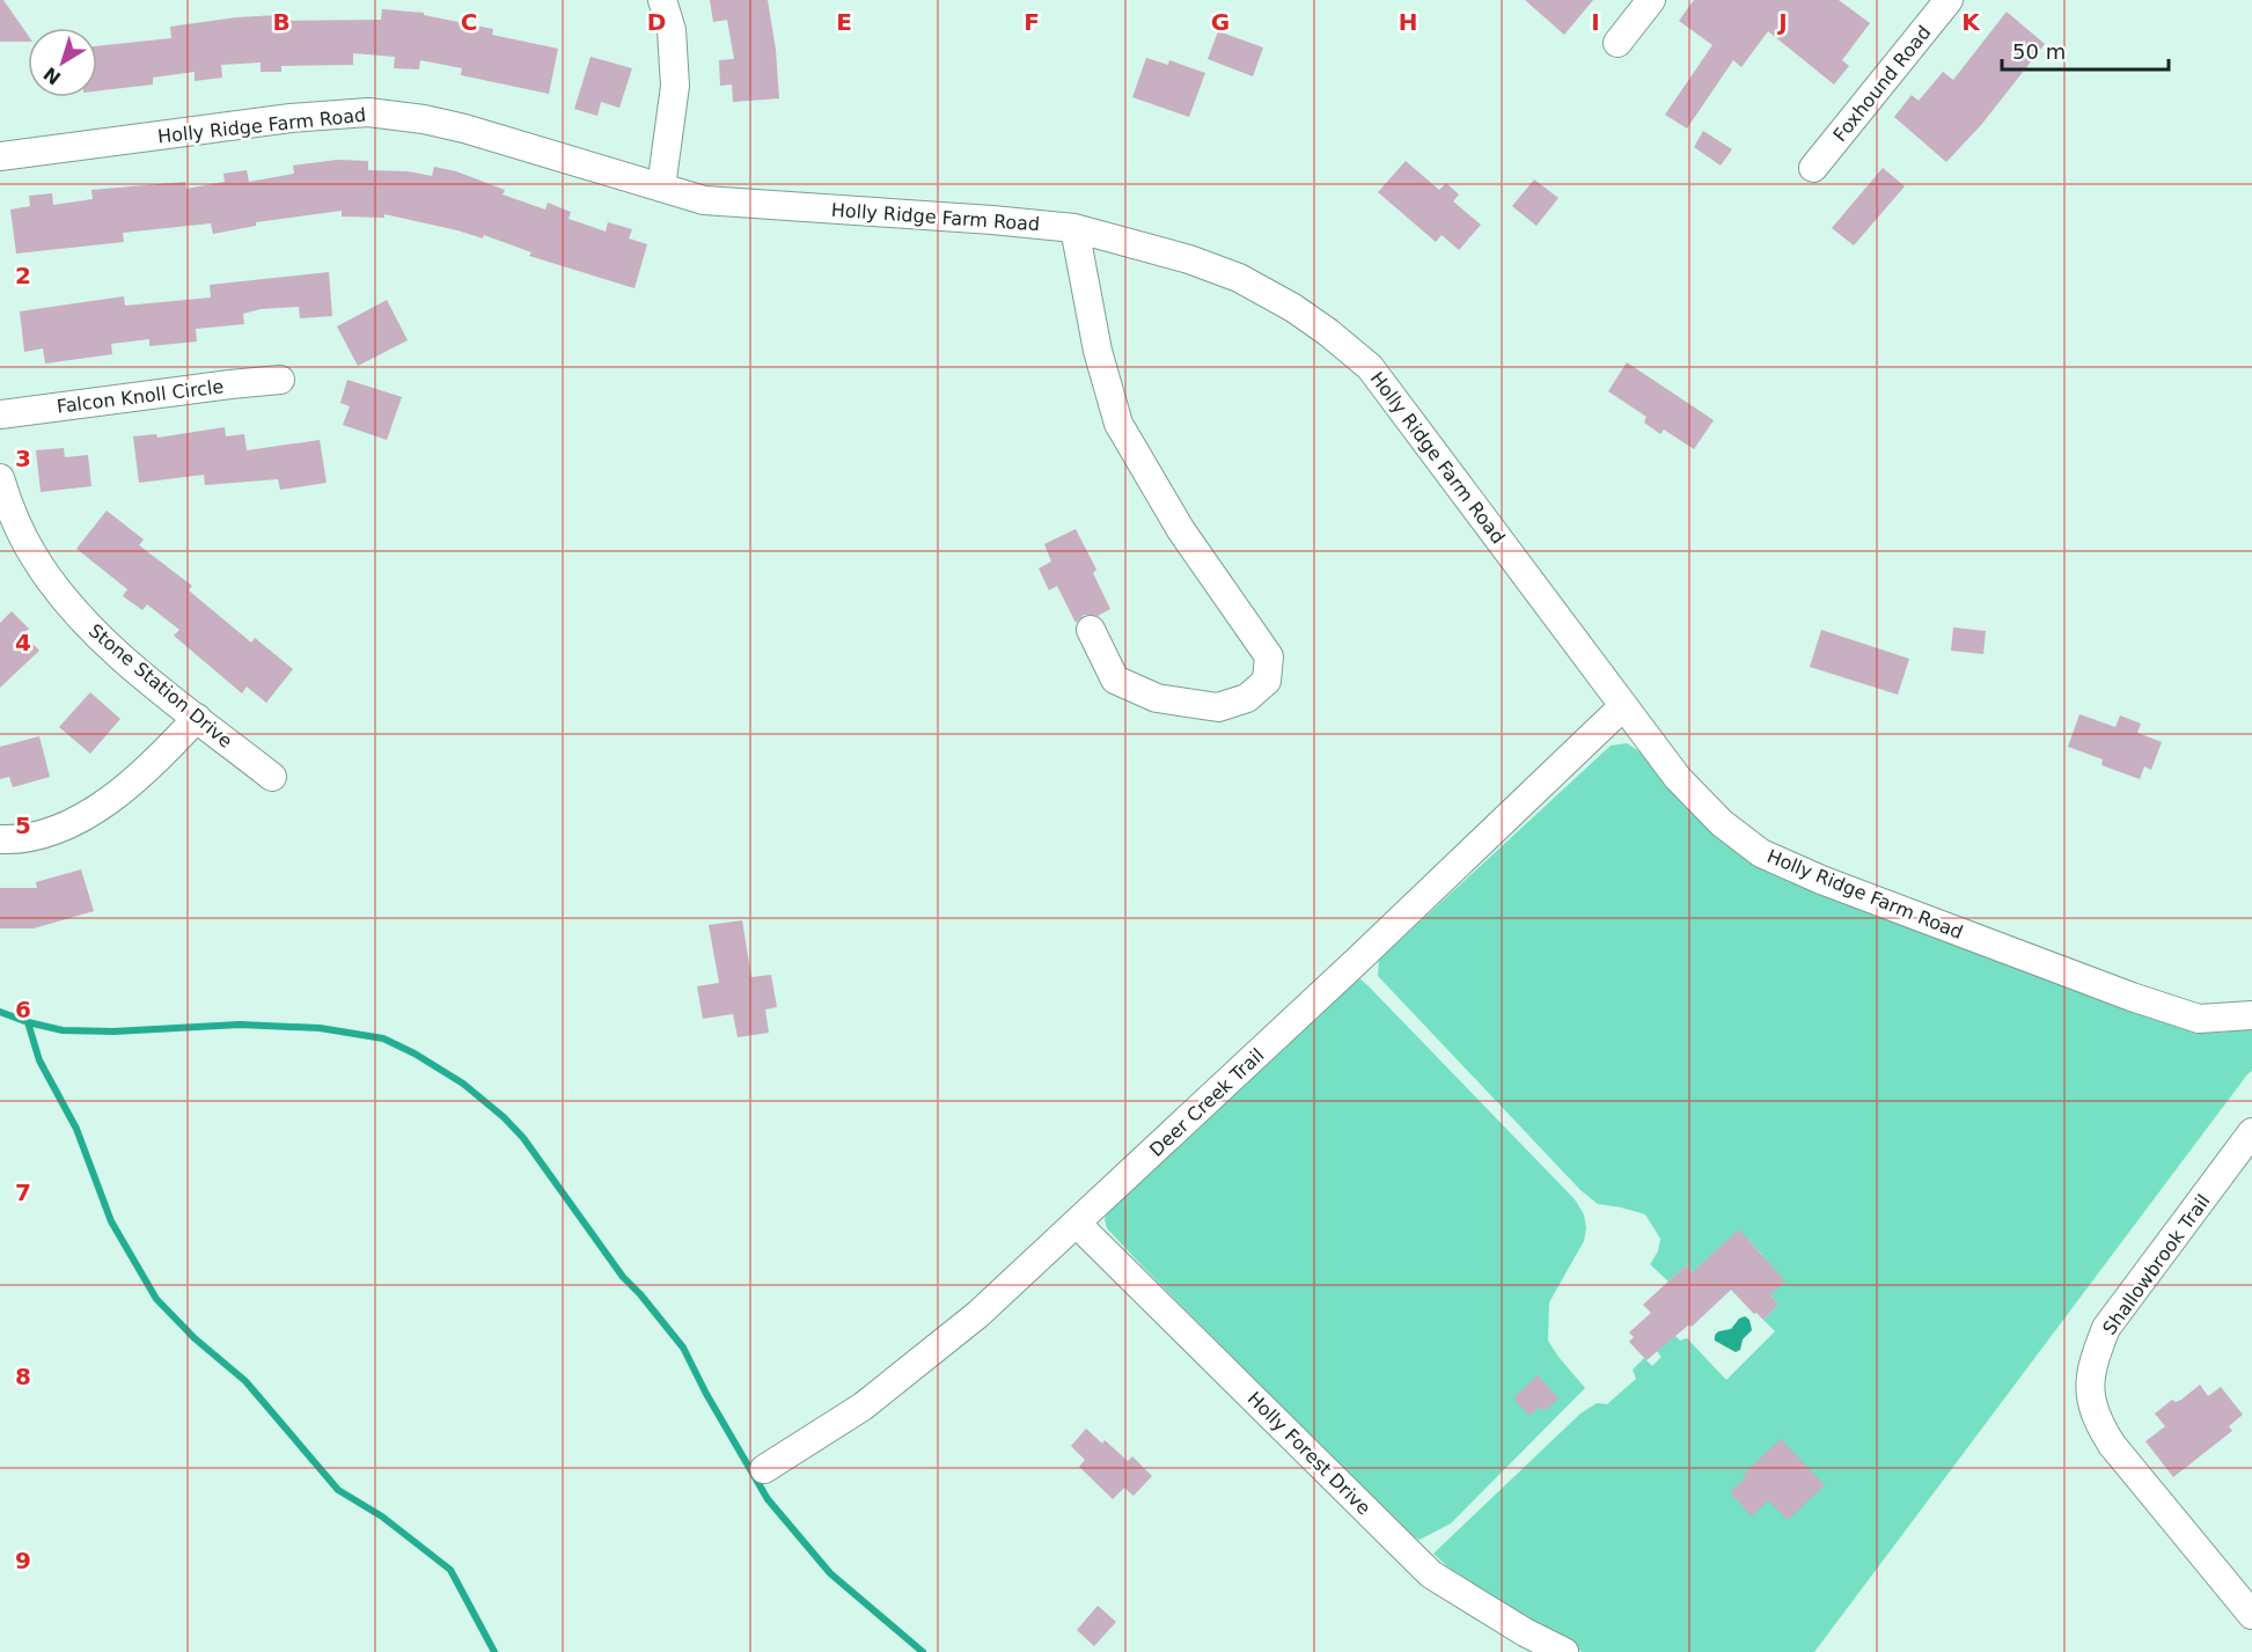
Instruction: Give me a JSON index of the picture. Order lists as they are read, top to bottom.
{
  "streets": {
    "street": [
      "Foxhound Road",
      "Holly Ridge Farm Road",
      "Falcon Knoll Circle",
      "Stone Station Drive",
      "Deer Creek Trail",
      "Shallowbrook Trail",
      "Holly Forest Drive"
    ]
  },
  "crossings": [
    ["Holly Ridge Farm Road", "Deer Creek Trail"],
    ["Deer Creek Trail", "Holly Forest Drive"]
  ],
  "scale_bar": "50 m",
  "north": "bottom left",
  "grid": {
    "columns": [
      "B",
      "C",
      "D",
      "E",
      "F",
      "G",
      "H",
      "I",
      "J",
      "K"
    ],
    "rows": [
      "2",
      "3",
      "4",
      "5",
      "6",
      "7",
      "8",
      "9"
    ]
  }
}
